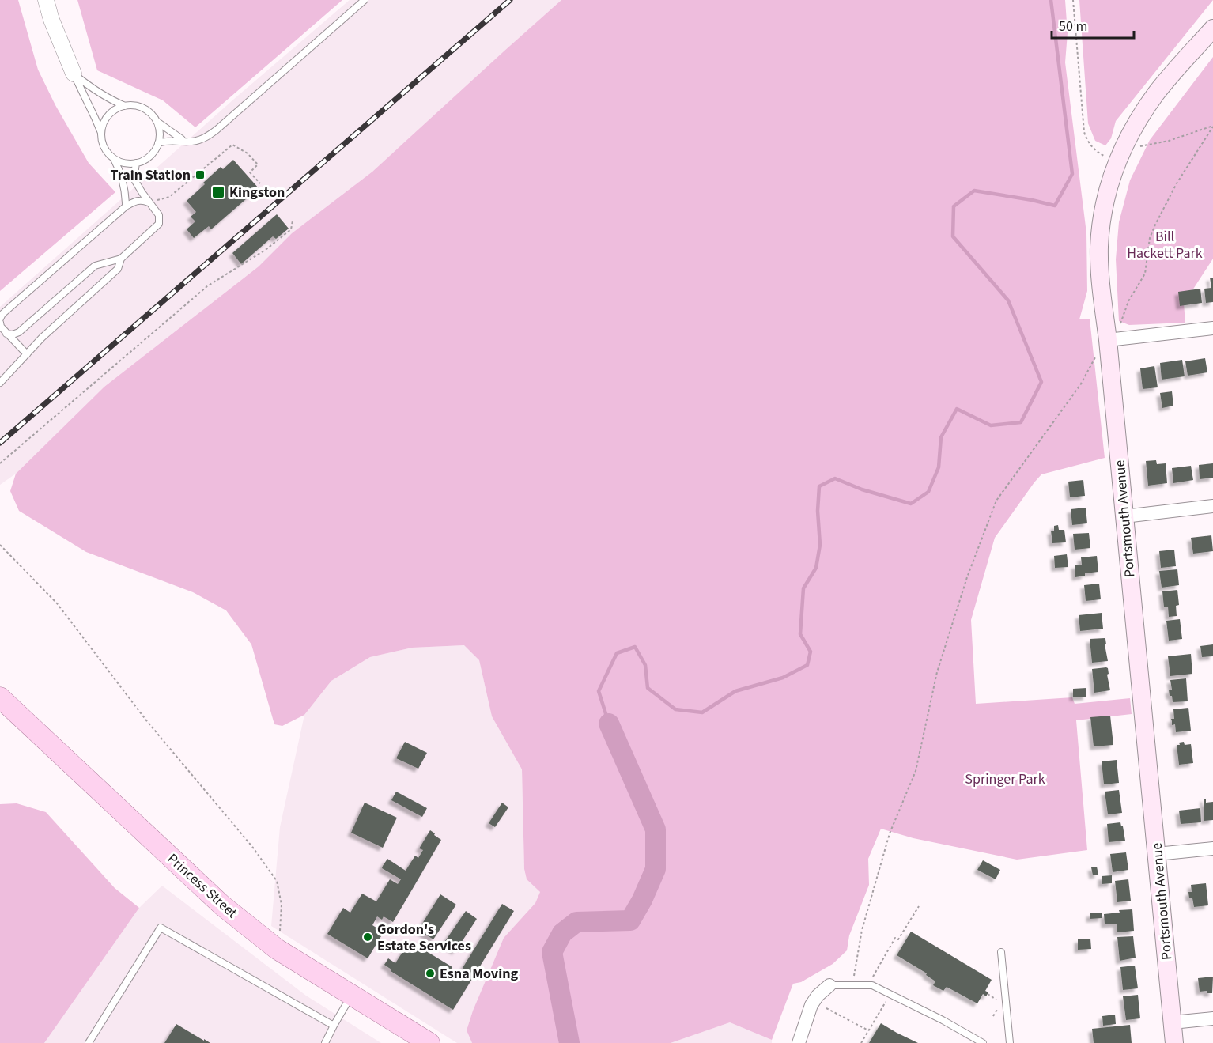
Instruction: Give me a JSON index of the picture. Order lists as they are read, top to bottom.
{
  "streets": {
    "main road": ["Portsmouth Avenue", "Princess Street"]
  },
  "parks": ["Bill Hackett Park", "Springer Park"],
  "places": {
    "transit": ["Train Station", "Kingston"],
    "other": ["Gordon's Estate Services", "Esna Moving"]
  },
  "scale_bar": "50 m"
}
